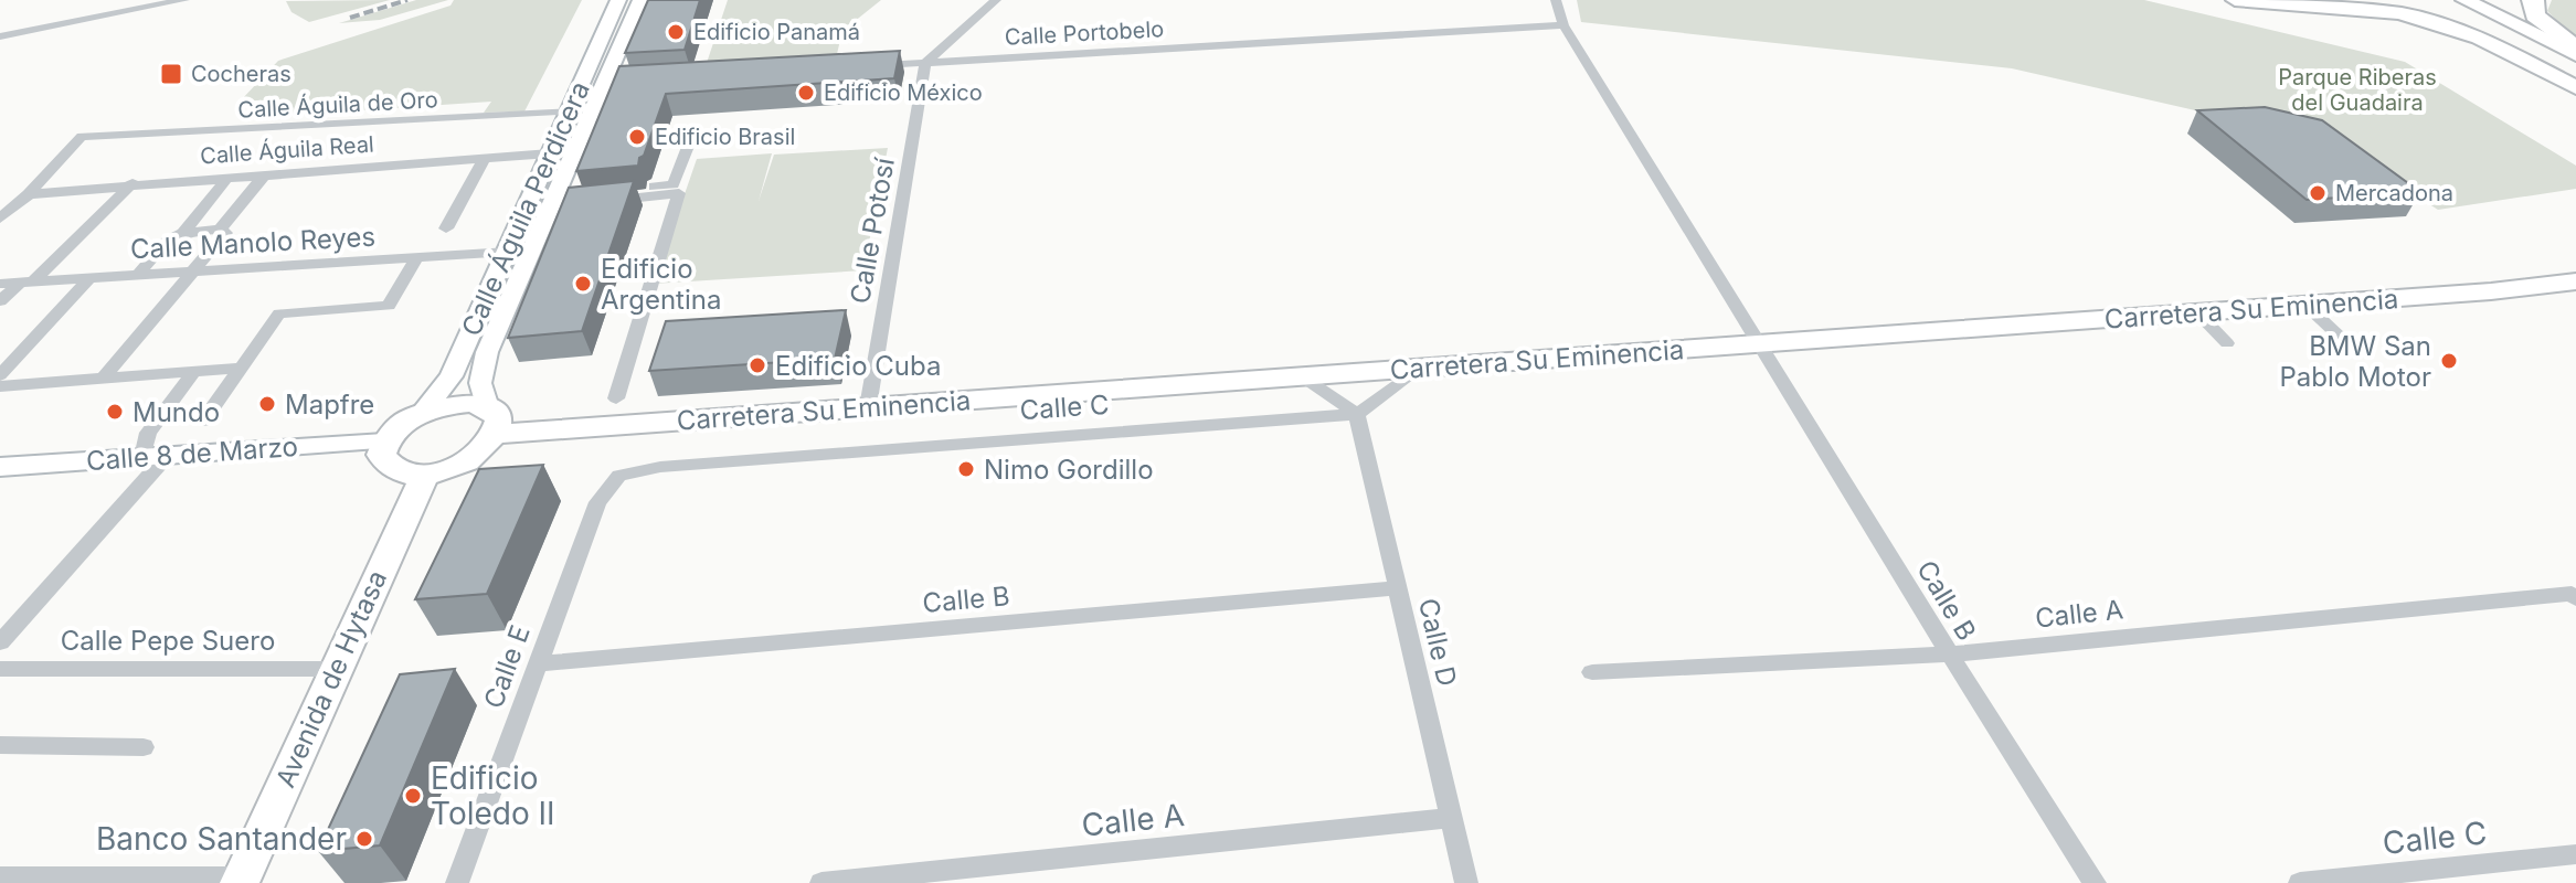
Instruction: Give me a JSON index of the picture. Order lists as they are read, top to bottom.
{
  "streets": {
    "main road": ["Carretera Su Eminencia", "Avenida de Hytasa"],
    "street": [
      "Calle Portobelo",
      "Calle Águila de Oro",
      "Calle Águila Real",
      "Calle Águila Perdicera",
      "Calle Potosí",
      "Calle Manolo Reyes",
      "Calle C",
      "Calle 8 de Marzo",
      "Calle B",
      "Calle A",
      "Calle Pepe Suero",
      "Calle D",
      "Calle E"
    ]
  },
  "crossings": [
    ["Calle Portobelo", "Calle Potosí"],
    ["Calle Portobelo", "Calle B"],
    ["Calle Águila de Oro", "Calle Águila Real"],
    ["Calle Águila de Oro", "Calle Águila Perdicera"],
    ["Calle Águila Real", "Calle Águila Perdicera"],
    ["Calle Águila Perdicera", "Calle Manolo Reyes"],
    ["Calle Águila Perdicera", "Carretera Su Eminencia"],
    ["Calle Potosí", "Carretera Su Eminencia"],
    ["Carretera Su Eminencia", "Calle B"],
    ["Calle C", "Calle D"],
    ["Calle C", "Calle E"],
    ["Calle B", "Calle A"],
    ["Calle B", "Calle D"],
    ["Calle B", "Calle E"],
    ["Calle A", "Calle D"],
    ["Calle Pepe Suero", "Avenida de Hytasa"]
  ],
  "parks": ["Parque Riberas del Guadaira"],
  "places": {
    "other": [
      "Edificio Panamá",
      "Edificio México",
      "Edificio Brasil",
      "Mercadona",
      "Edificio Argentina",
      "BMW San Pablo Motor",
      "Edificio Cuba",
      "Mapfre",
      "Mundo",
      "Nimo Gordillo",
      "Edificio Toledo II",
      "Banco Santander"
    ],
    "transit": ["Cocheras"]
  }
}
